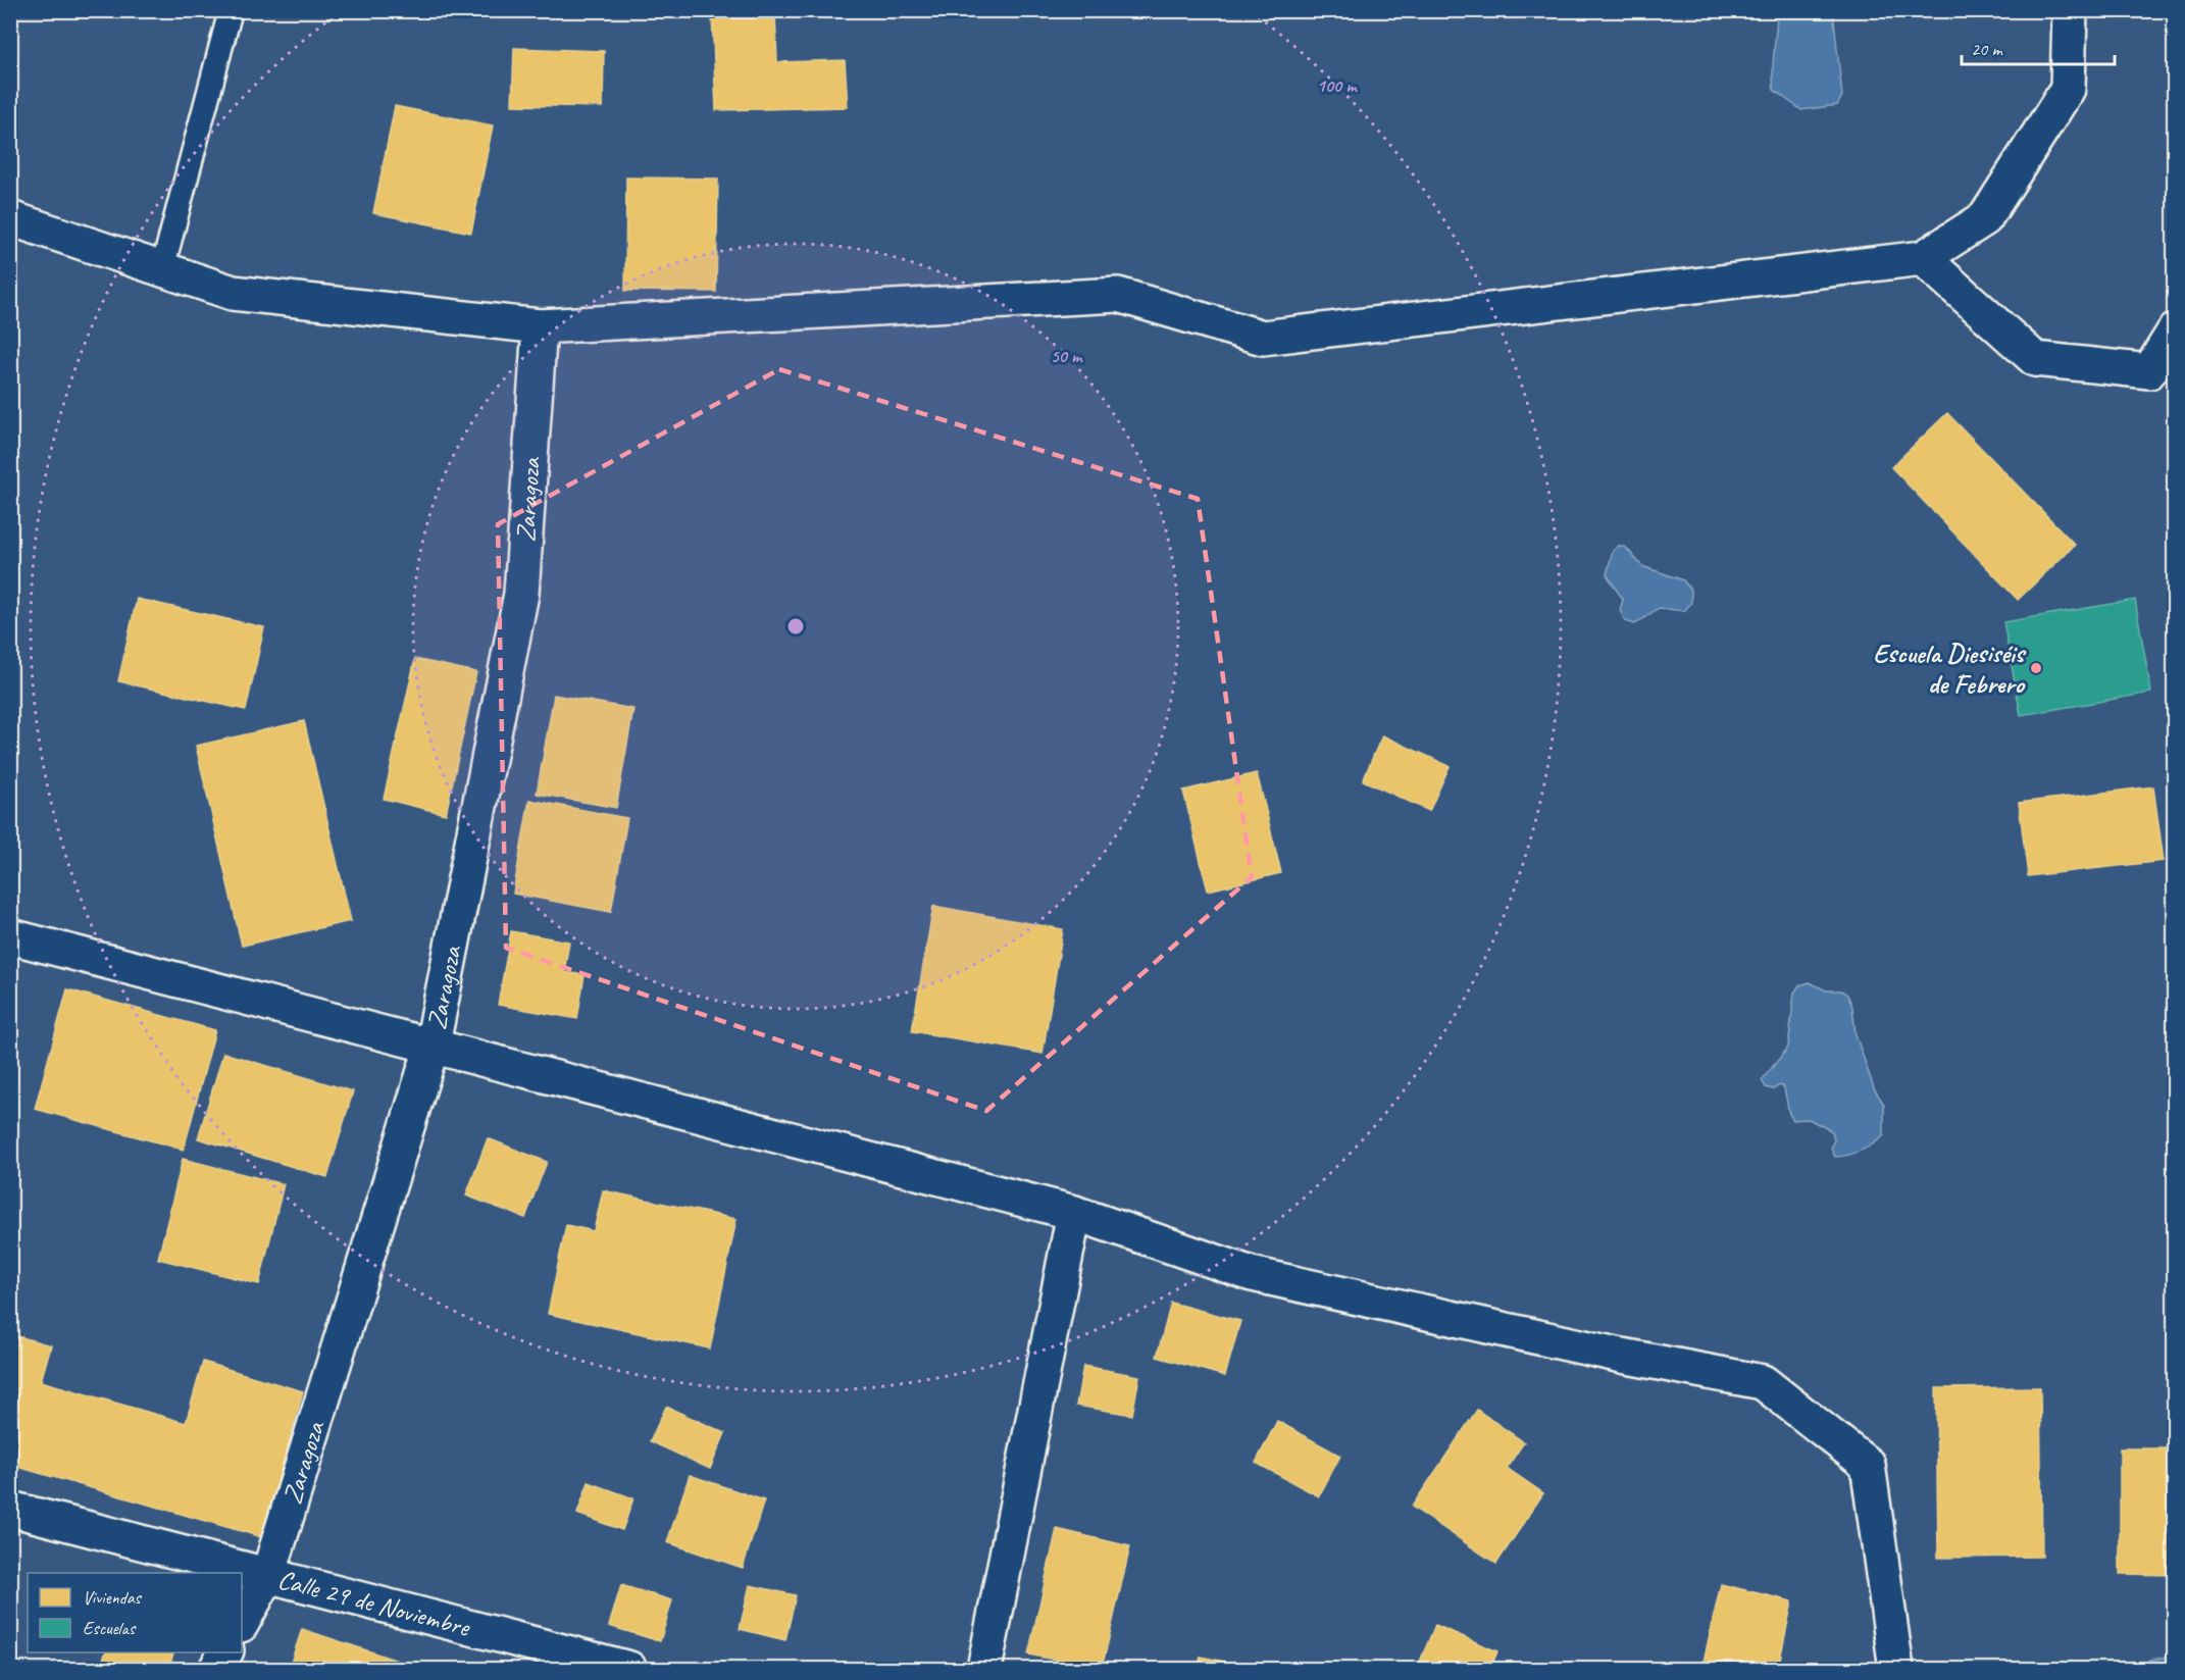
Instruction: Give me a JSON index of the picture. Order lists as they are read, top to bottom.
{
  "streets": {
    "street": ["Zaragoza", "Calle 29 de Noviembre"]
  },
  "crossings": [
    ["Zaragoza", "Calle 29 de Noviembre"]
  ],
  "places": ["Escuela Diesiséis de Febrero"],
  "legend": ["Viviendas", "Escuelas"],
  "scale_bar": "20 m",
  "rings": ["100 m", "50 m"]
}
